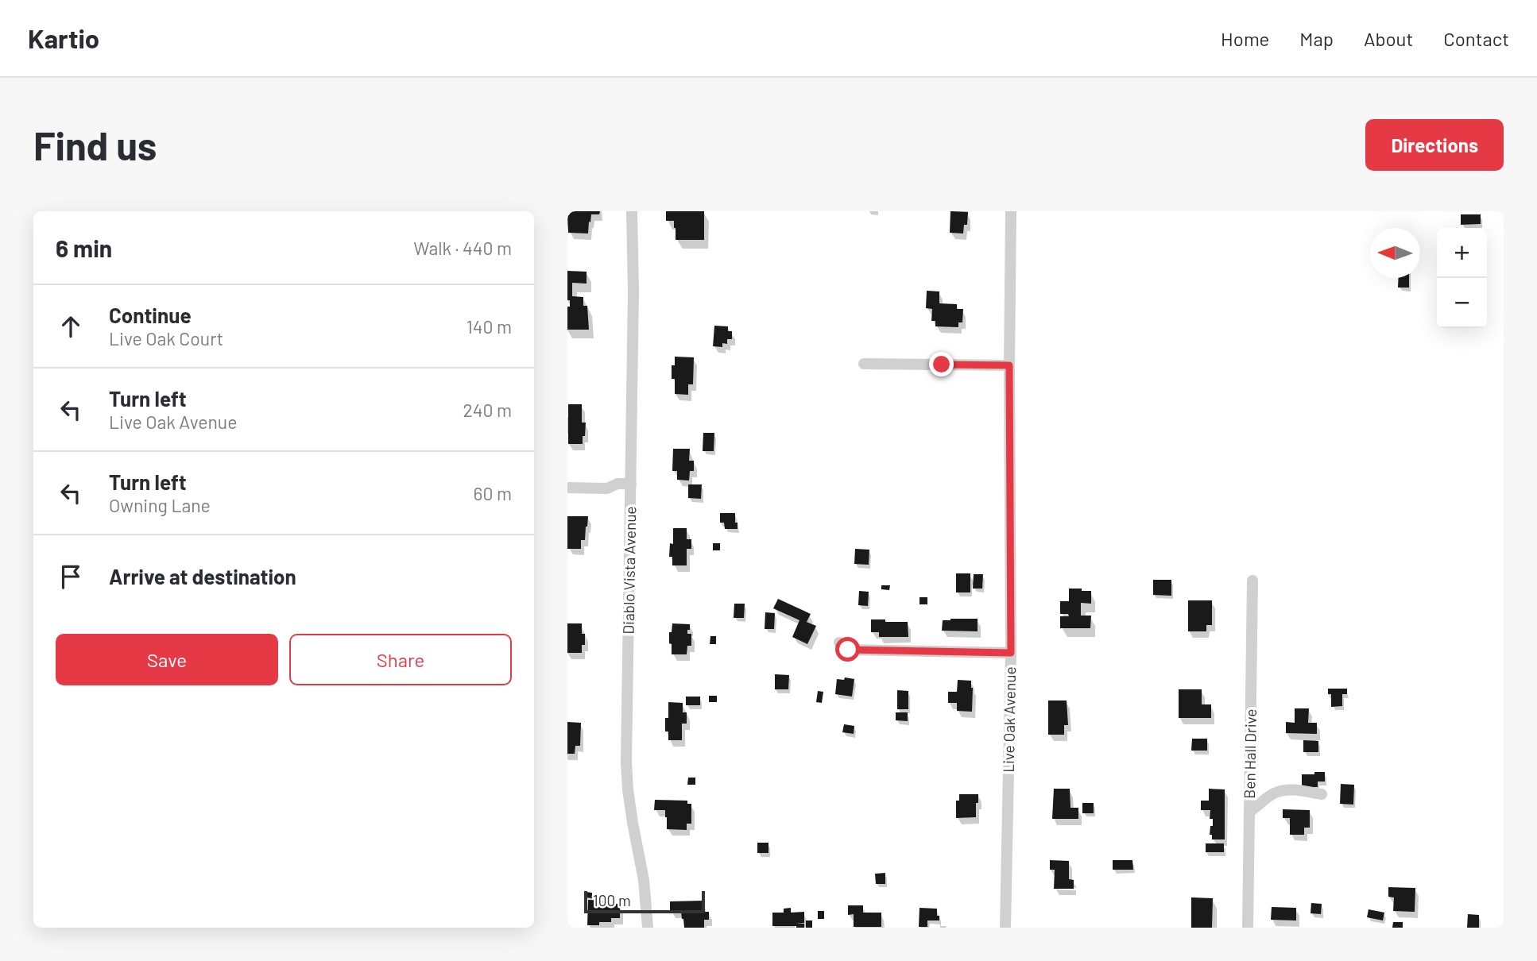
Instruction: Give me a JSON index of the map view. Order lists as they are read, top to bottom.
{
  "streets": {
    "street": ["Diablo Vista Avenue", "Live Oak Avenue", "Ben Hall Drive"]
  },
  "scale_bar": "100 m",
  "north": "left",
  "page": {
    "header": "Kartio",
    "nav": [
      "Home",
      "Map",
      "About",
      "Contact"
    ],
    "buttons": [
      "Directions",
      ["Save", "Share"]
    ],
    "title": "Find us",
    "heading": ["6 min", "Walk · 440 m"],
    "map_buttons": ["+", "−"],
    "list": [
      ["Continue", "Live Oak Court", "140 m"],
      ["Turn left", "Live Oak Avenue", "240 m"],
      ["Turn left", "Owning Lane", "60 m"],
      "Arrive at destination"
    ],
    "scale": "100 m"
  }
}
